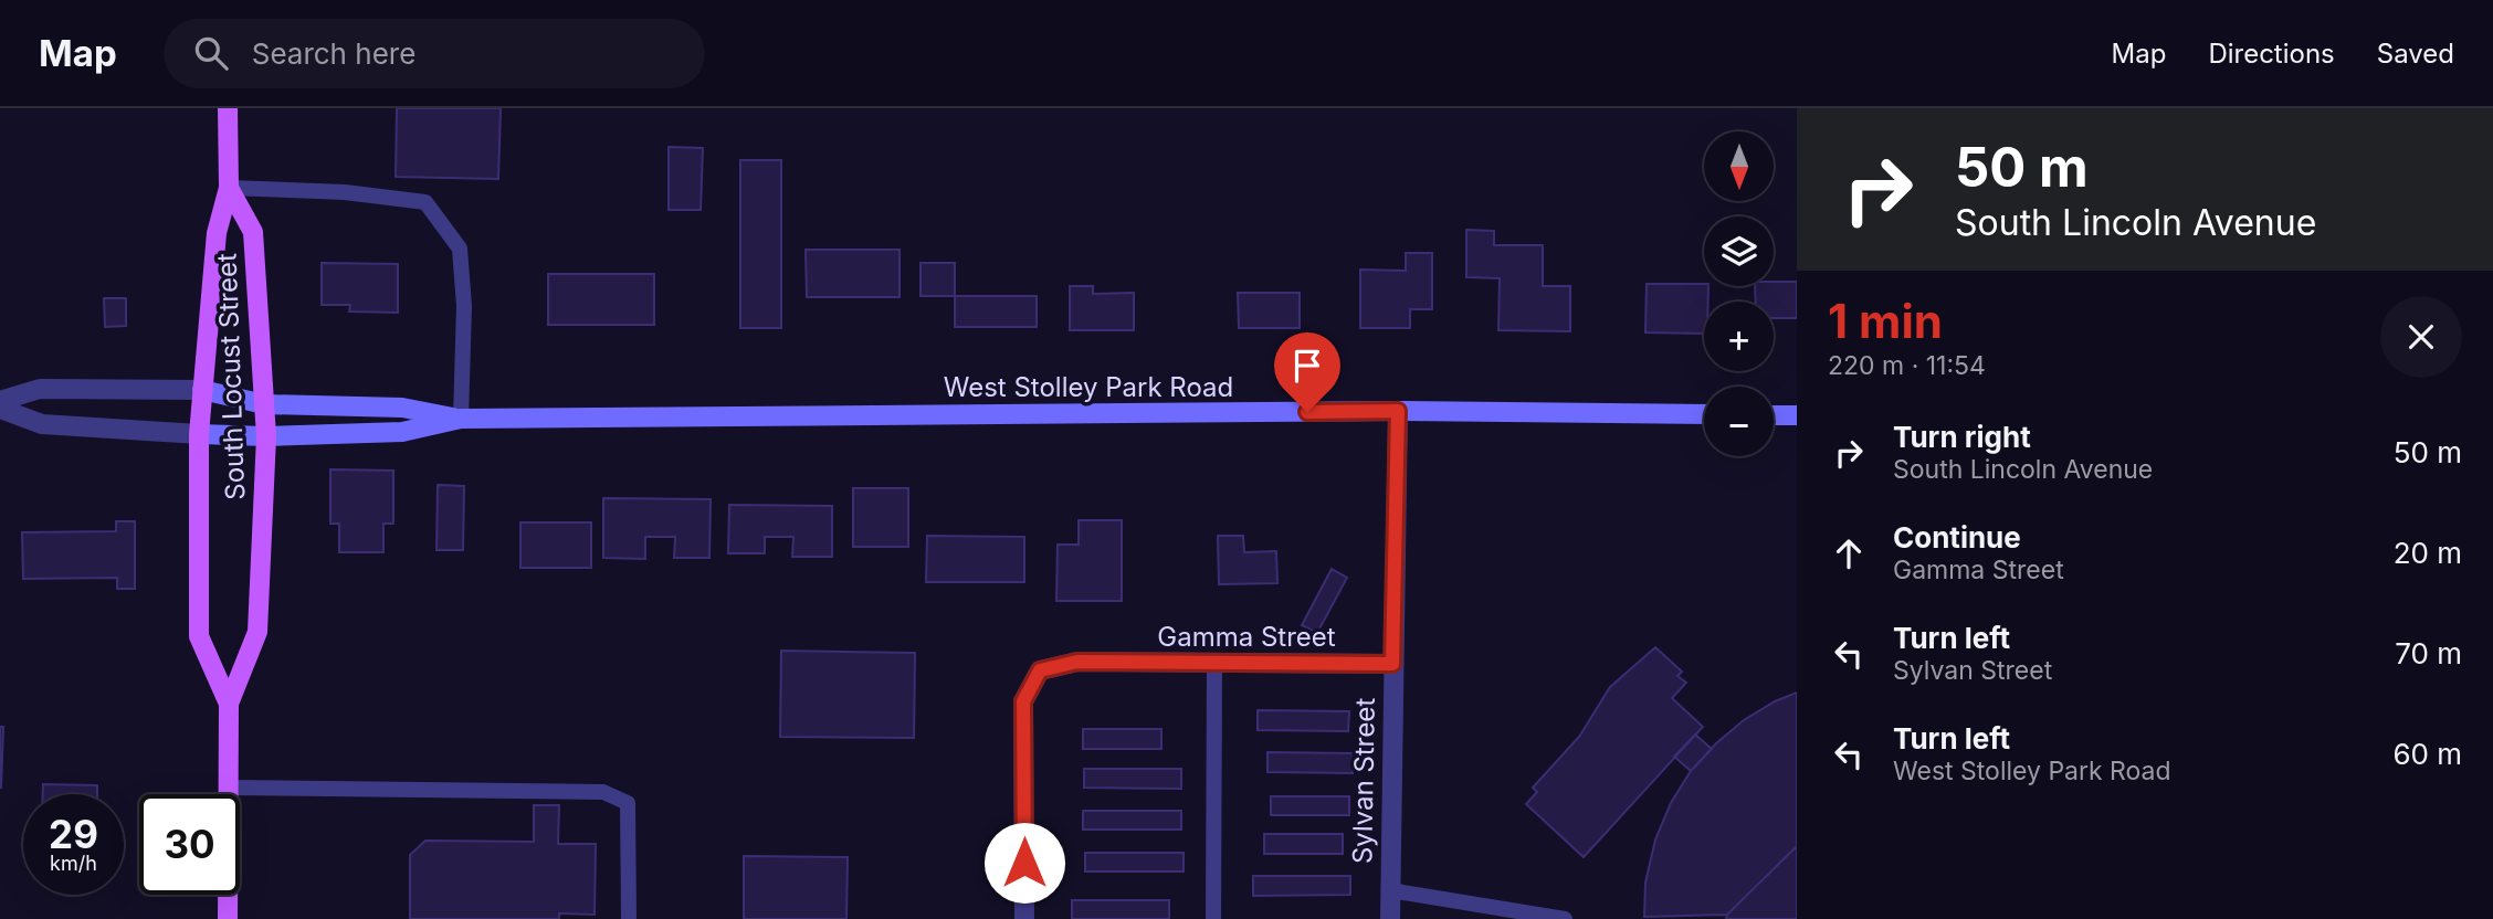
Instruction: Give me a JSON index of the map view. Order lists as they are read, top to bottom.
{
  "streets": {
    "main road": ["South Locust Street", "West Stolley Park Road"],
    "street": ["Gamma Street", "Sylvan Street"]
  },
  "crossings": [
    ["South Locust Street", "West Stolley Park Road"],
    ["West Stolley Park Road", "Sylvan Street"],
    ["Gamma Street", "Sylvan Street"]
  ],
  "north": "bottom",
  "page": {
    "header": "Map",
    "search": "Search here",
    "nav": ["Map", "Directions", "Saved"],
    "turn": ["50 m", "South Lincoln Avenue"],
    "map_buttons": ["+", "−"],
    "heading": ["1 min", "220 m · 11:54"],
    "list": [
      {
        "name": "Turn right",
        "note": "South Lincoln Avenue",
        "value": "50 m"
      },
      {
        "name": "Continue",
        "note": "Gamma Street",
        "value": "20 m"
      },
      {
        "name": "Turn left",
        "note": "Sylvan Street",
        "value": "70 m"
      },
      {
        "name": "Turn left",
        "note": "West Stolley Park Road",
        "value": "60 m"
      }
    ],
    "speed": "29 km/h",
    "limit": "30"
  }
}
